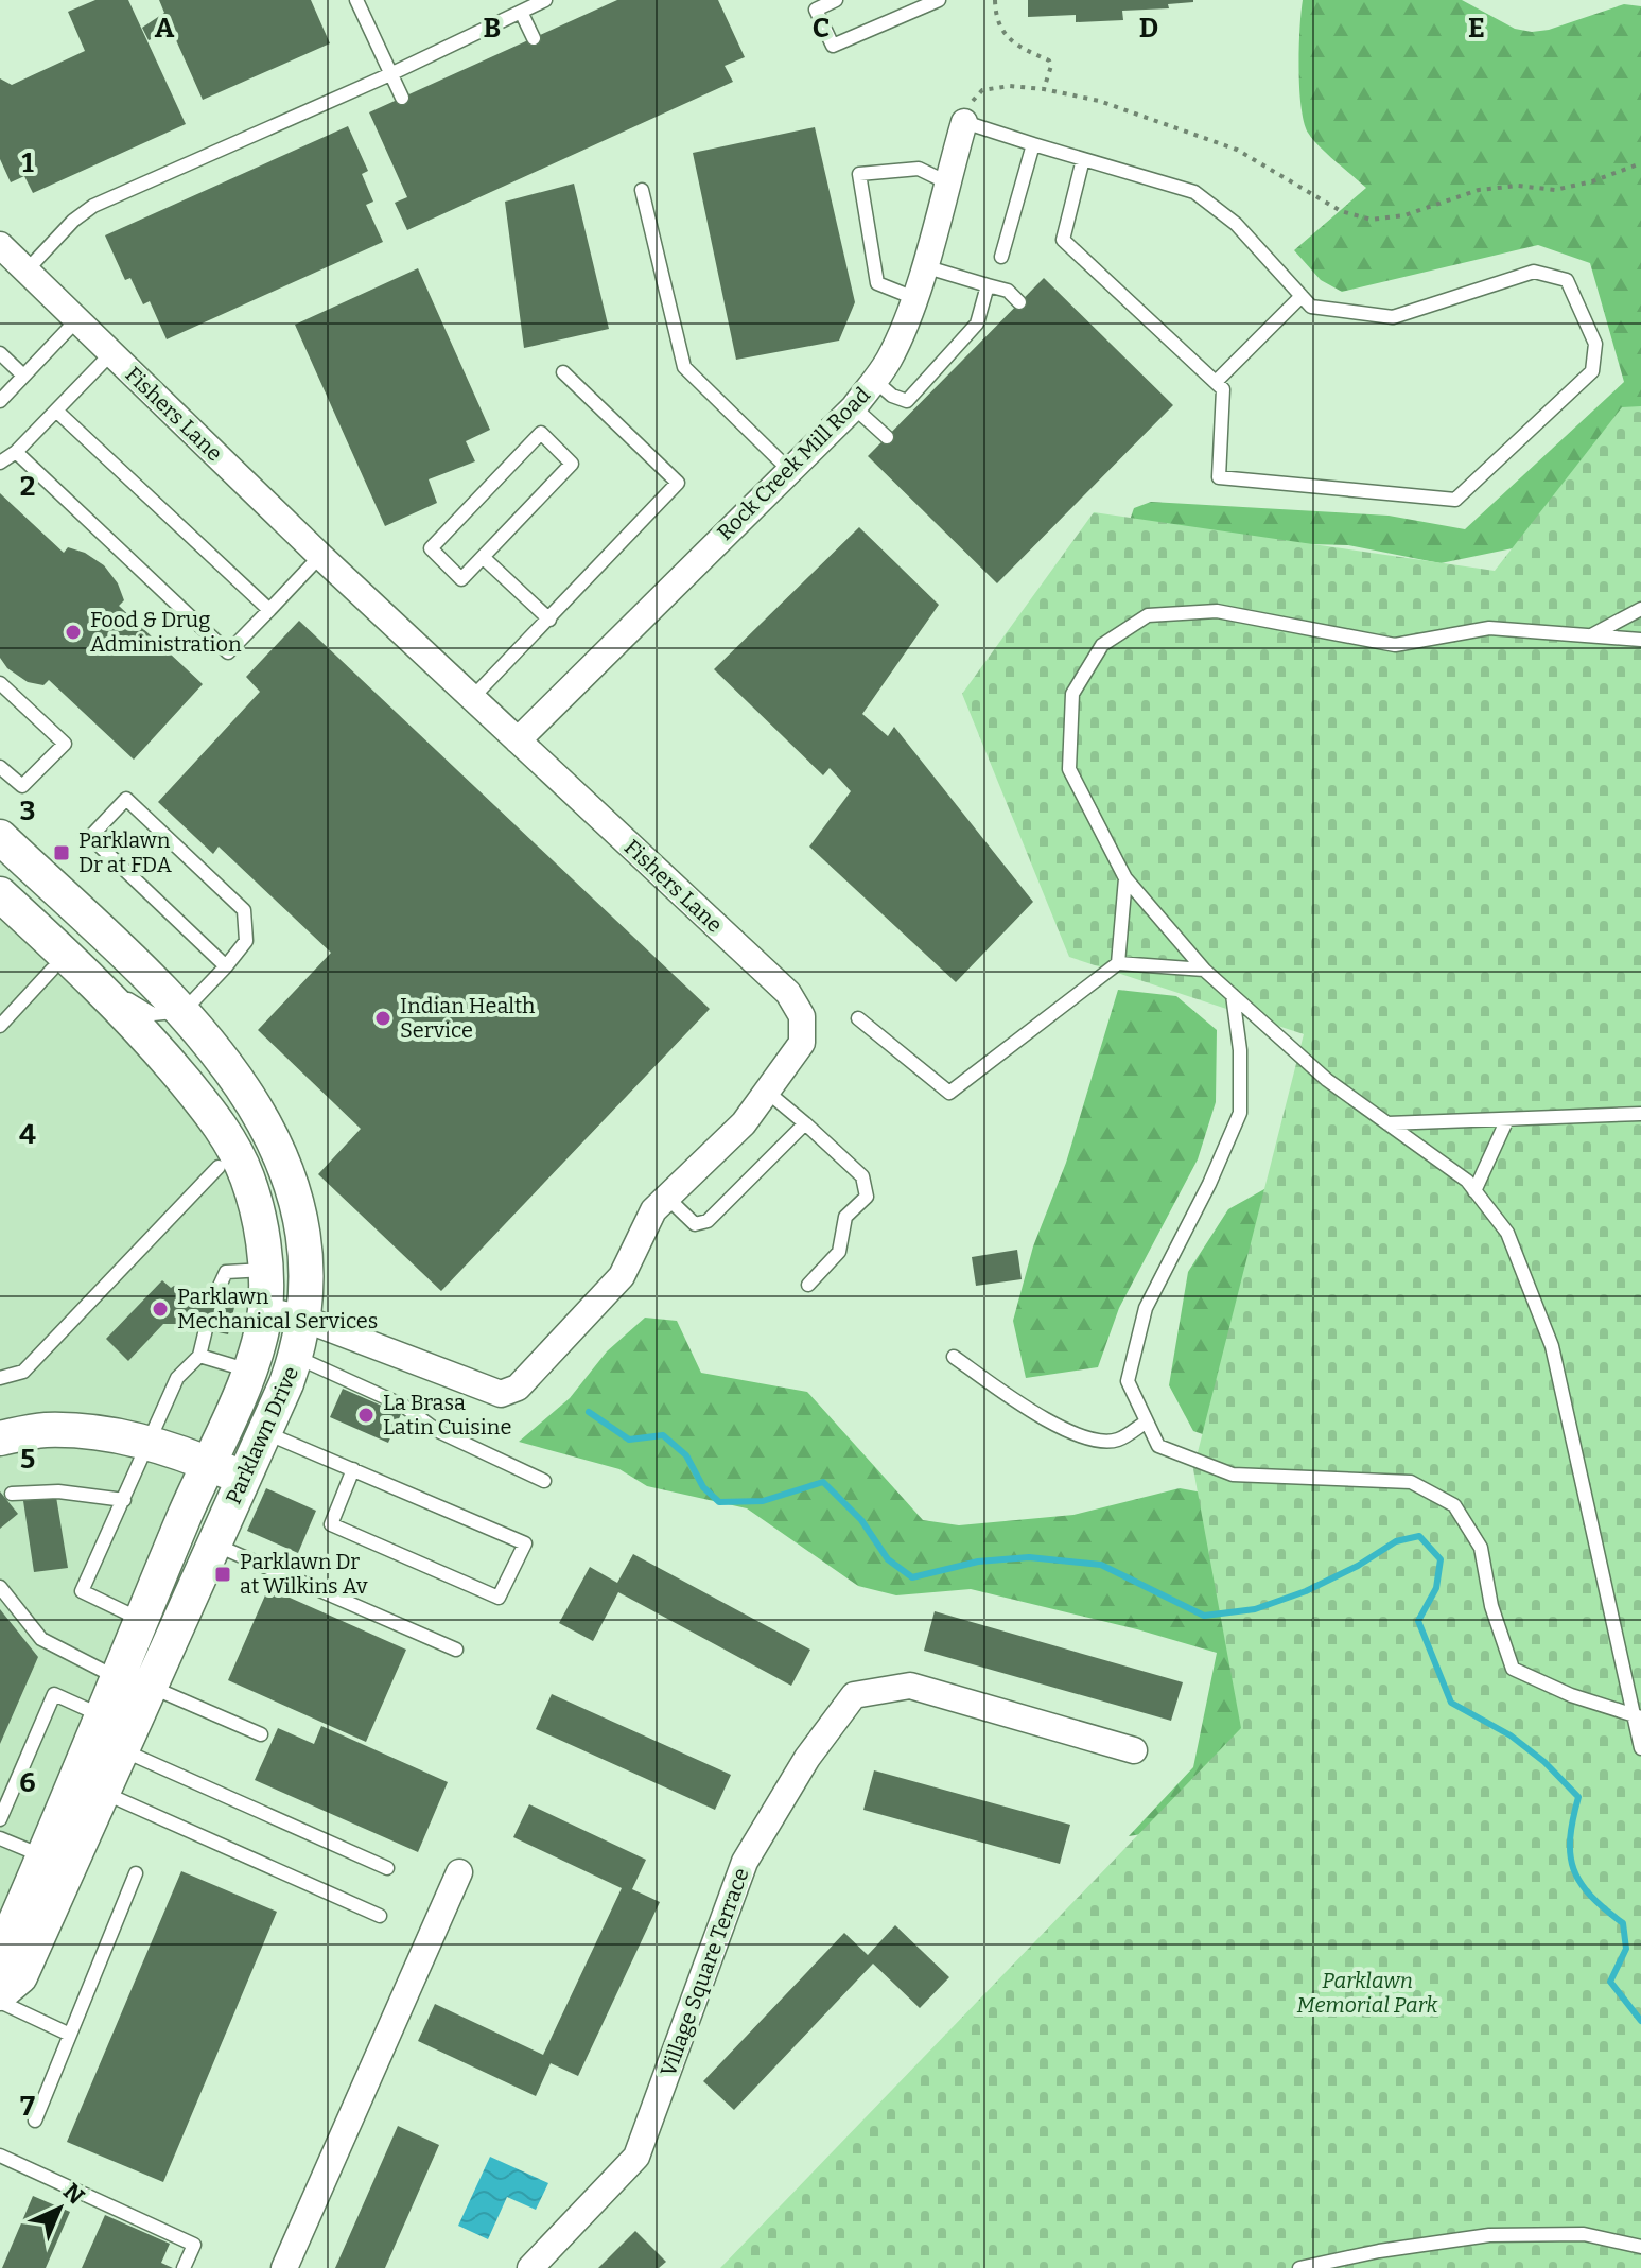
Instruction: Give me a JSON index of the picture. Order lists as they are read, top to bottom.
{
  "streets": {
    "main road": ["Parklawn Drive"],
    "street": ["Fishers Lane", "Rock Creek Mill Road", "Village Square Terrace"]
  },
  "crossings": [
    ["Fishers Lane", "Rock Creek Mill Road"],
    ["Fishers Lane", "Parklawn Drive"]
  ],
  "parks": ["Parklawn Memorial Park"],
  "places": {
    "other": [
      "Food & Drug Administration",
      "Indian Health Service",
      "Parklawn Mechanical Services",
      "La Brasa Latin Cuisine"
    ],
    "transit": ["Parklawn Dr at FDA", "Parklawn Dr at Wilkins Av"]
  },
  "north": "top right",
  "grid": {
    "columns": [
      "A",
      "B",
      "C",
      "D",
      "E"
    ],
    "rows": [
      "1",
      "2",
      "3",
      "4",
      "5",
      "6",
      "7"
    ]
  }
}
